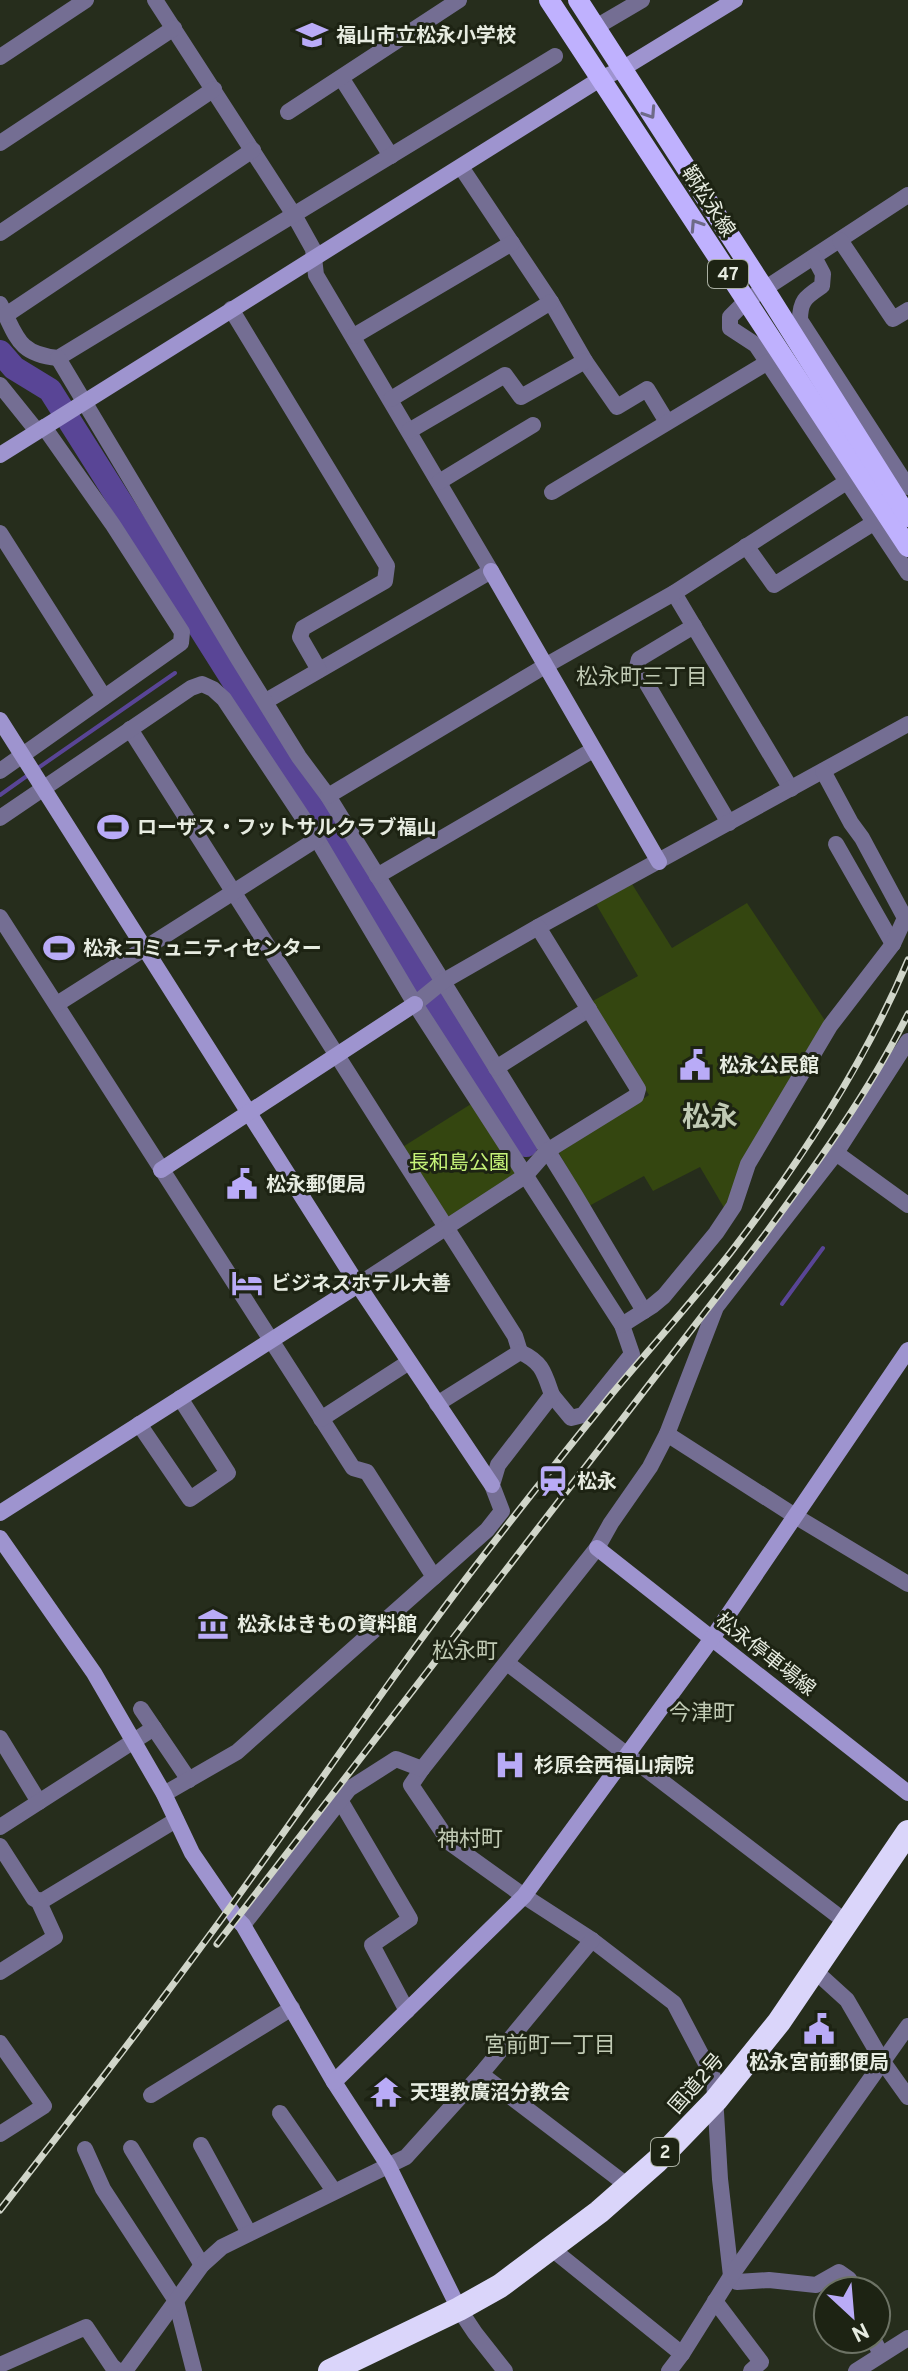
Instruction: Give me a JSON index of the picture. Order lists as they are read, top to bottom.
{
  "streets": {
    "highway": ["国道2号", "2"],
    "main road": ["鞆松永線", "47"],
    "street": ["松永停車場線"]
  },
  "districts": [
    "松永町三丁目",
    "松永",
    "松永町",
    "今津町",
    "神村町",
    "宮前町一丁目"
  ],
  "parks": ["長和島公園"],
  "places": {
    "school or university": ["福山市立松永小学校"],
    "sports": ["ローザス・フットサルクラブ福山", "松永コミュニティセンター"],
    "public building": ["松永公民館", "松永郵便局", "松永宮前郵便局"],
    "hotel": ["ビジネスホテル大善"],
    "station": ["松永"],
    "museum": ["松永はきもの資料館"],
    "hospital": ["杉原会西福山病院"],
    "temple": ["天理教廣沼分教会"]
  },
  "north": "bottom right"
}
